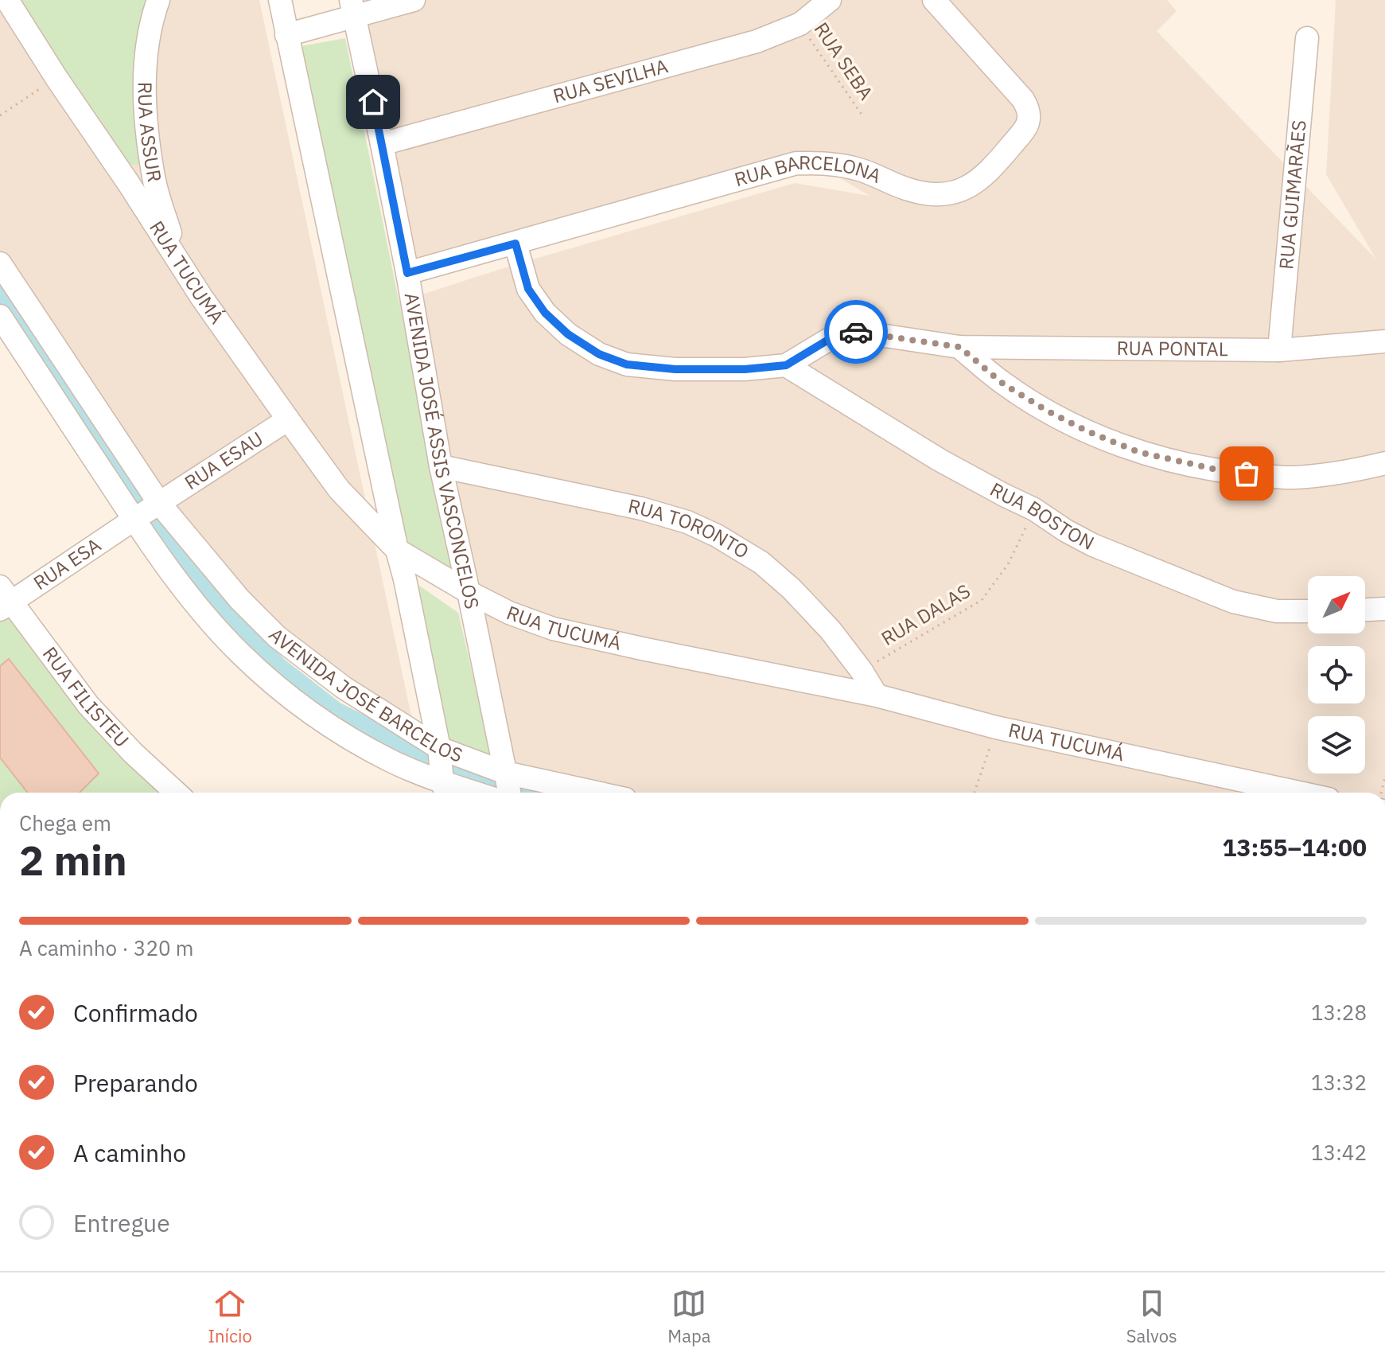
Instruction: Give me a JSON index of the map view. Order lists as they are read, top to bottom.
{
  "streets": {
    "street": [
      "RUA SEVILHA",
      "RUA ASSUR",
      "RUA BARCELONA",
      "RUA GUIMARÃES",
      "RUA TUCUMÁ",
      "RUA PONTAL",
      "AVENIDA JOSÉ ASSIS VASCONCELOS",
      "RUA ESAU",
      "RUA BOSTON",
      "RUA TORONTO",
      "RUA ESA",
      "AVENIDA JOSÉ BARCELOS",
      "RUA FILISTEU"
    ],
    "path": ["RUA SEBA", "RUA DALAS"]
  },
  "crossings": [
    ["RUA SEBA", "RUA SEVILHA"],
    ["RUA SEVILHA", "AVENIDA JOSÉ ASSIS VASCONCELOS"],
    ["RUA ASSUR", "RUA TUCUMÁ"],
    ["RUA BARCELONA", "AVENIDA JOSÉ ASSIS VASCONCELOS"],
    ["RUA GUIMARÃES", "RUA PONTAL"],
    ["RUA TUCUMÁ", "AVENIDA JOSÉ ASSIS VASCONCELOS"],
    ["RUA TUCUMÁ", "RUA ESAU"],
    ["RUA TUCUMÁ", "RUA TORONTO"],
    ["AVENIDA JOSÉ ASSIS VASCONCELOS", "RUA TORONTO"],
    ["AVENIDA JOSÉ ASSIS VASCONCELOS", "AVENIDA JOSÉ BARCELOS"],
    ["RUA ESAU", "RUA ESA"],
    ["RUA ESAU", "AVENIDA JOSÉ BARCELOS"],
    ["RUA BOSTON", "RUA DALAS"],
    ["RUA TORONTO", "RUA DALAS"],
    ["RUA ESA", "AVENIDA JOSÉ BARCELOS"],
    ["RUA ESA", "RUA FILISTEU"]
  ],
  "north": "top right",
  "page": {
    "heading": ["2 min", "Chega em", "13:55–14:00"],
    "bar": "A caminho · 320 m",
    "list": [
      ["Confirmado", "13:28"],
      ["Preparando", "13:32"],
      ["A caminho", "13:42"],
      "Entregue"
    ],
    "tabs": ["Início", "Mapa", "Salvos"]
  }
}
